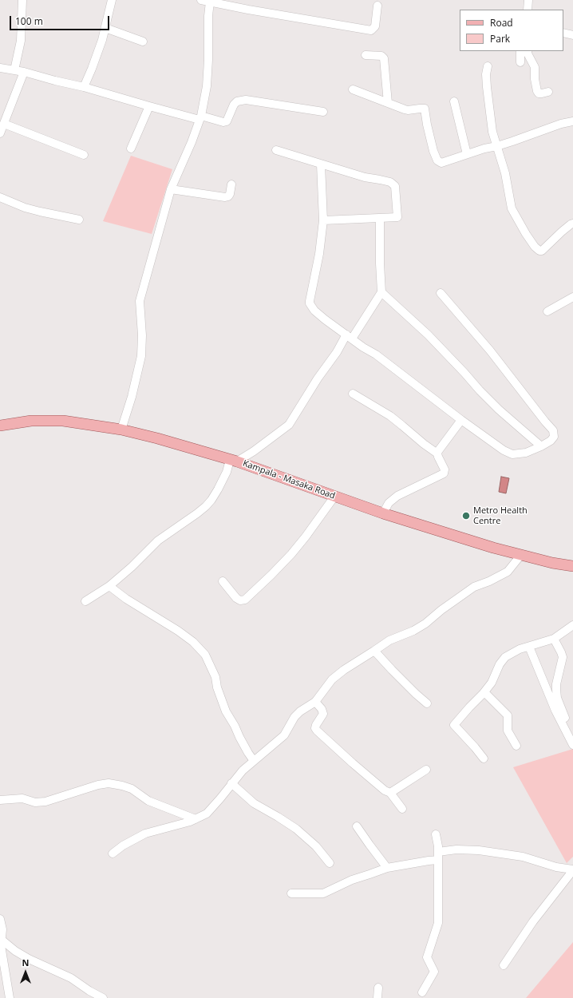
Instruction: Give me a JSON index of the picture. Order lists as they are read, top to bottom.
{
  "streets": {
    "main road": ["Kampala - Masaka Road"]
  },
  "places": ["Metro Health Centre"],
  "legend": ["Road", "Park"],
  "scale_bar": "100 m",
  "north": "top"
}
